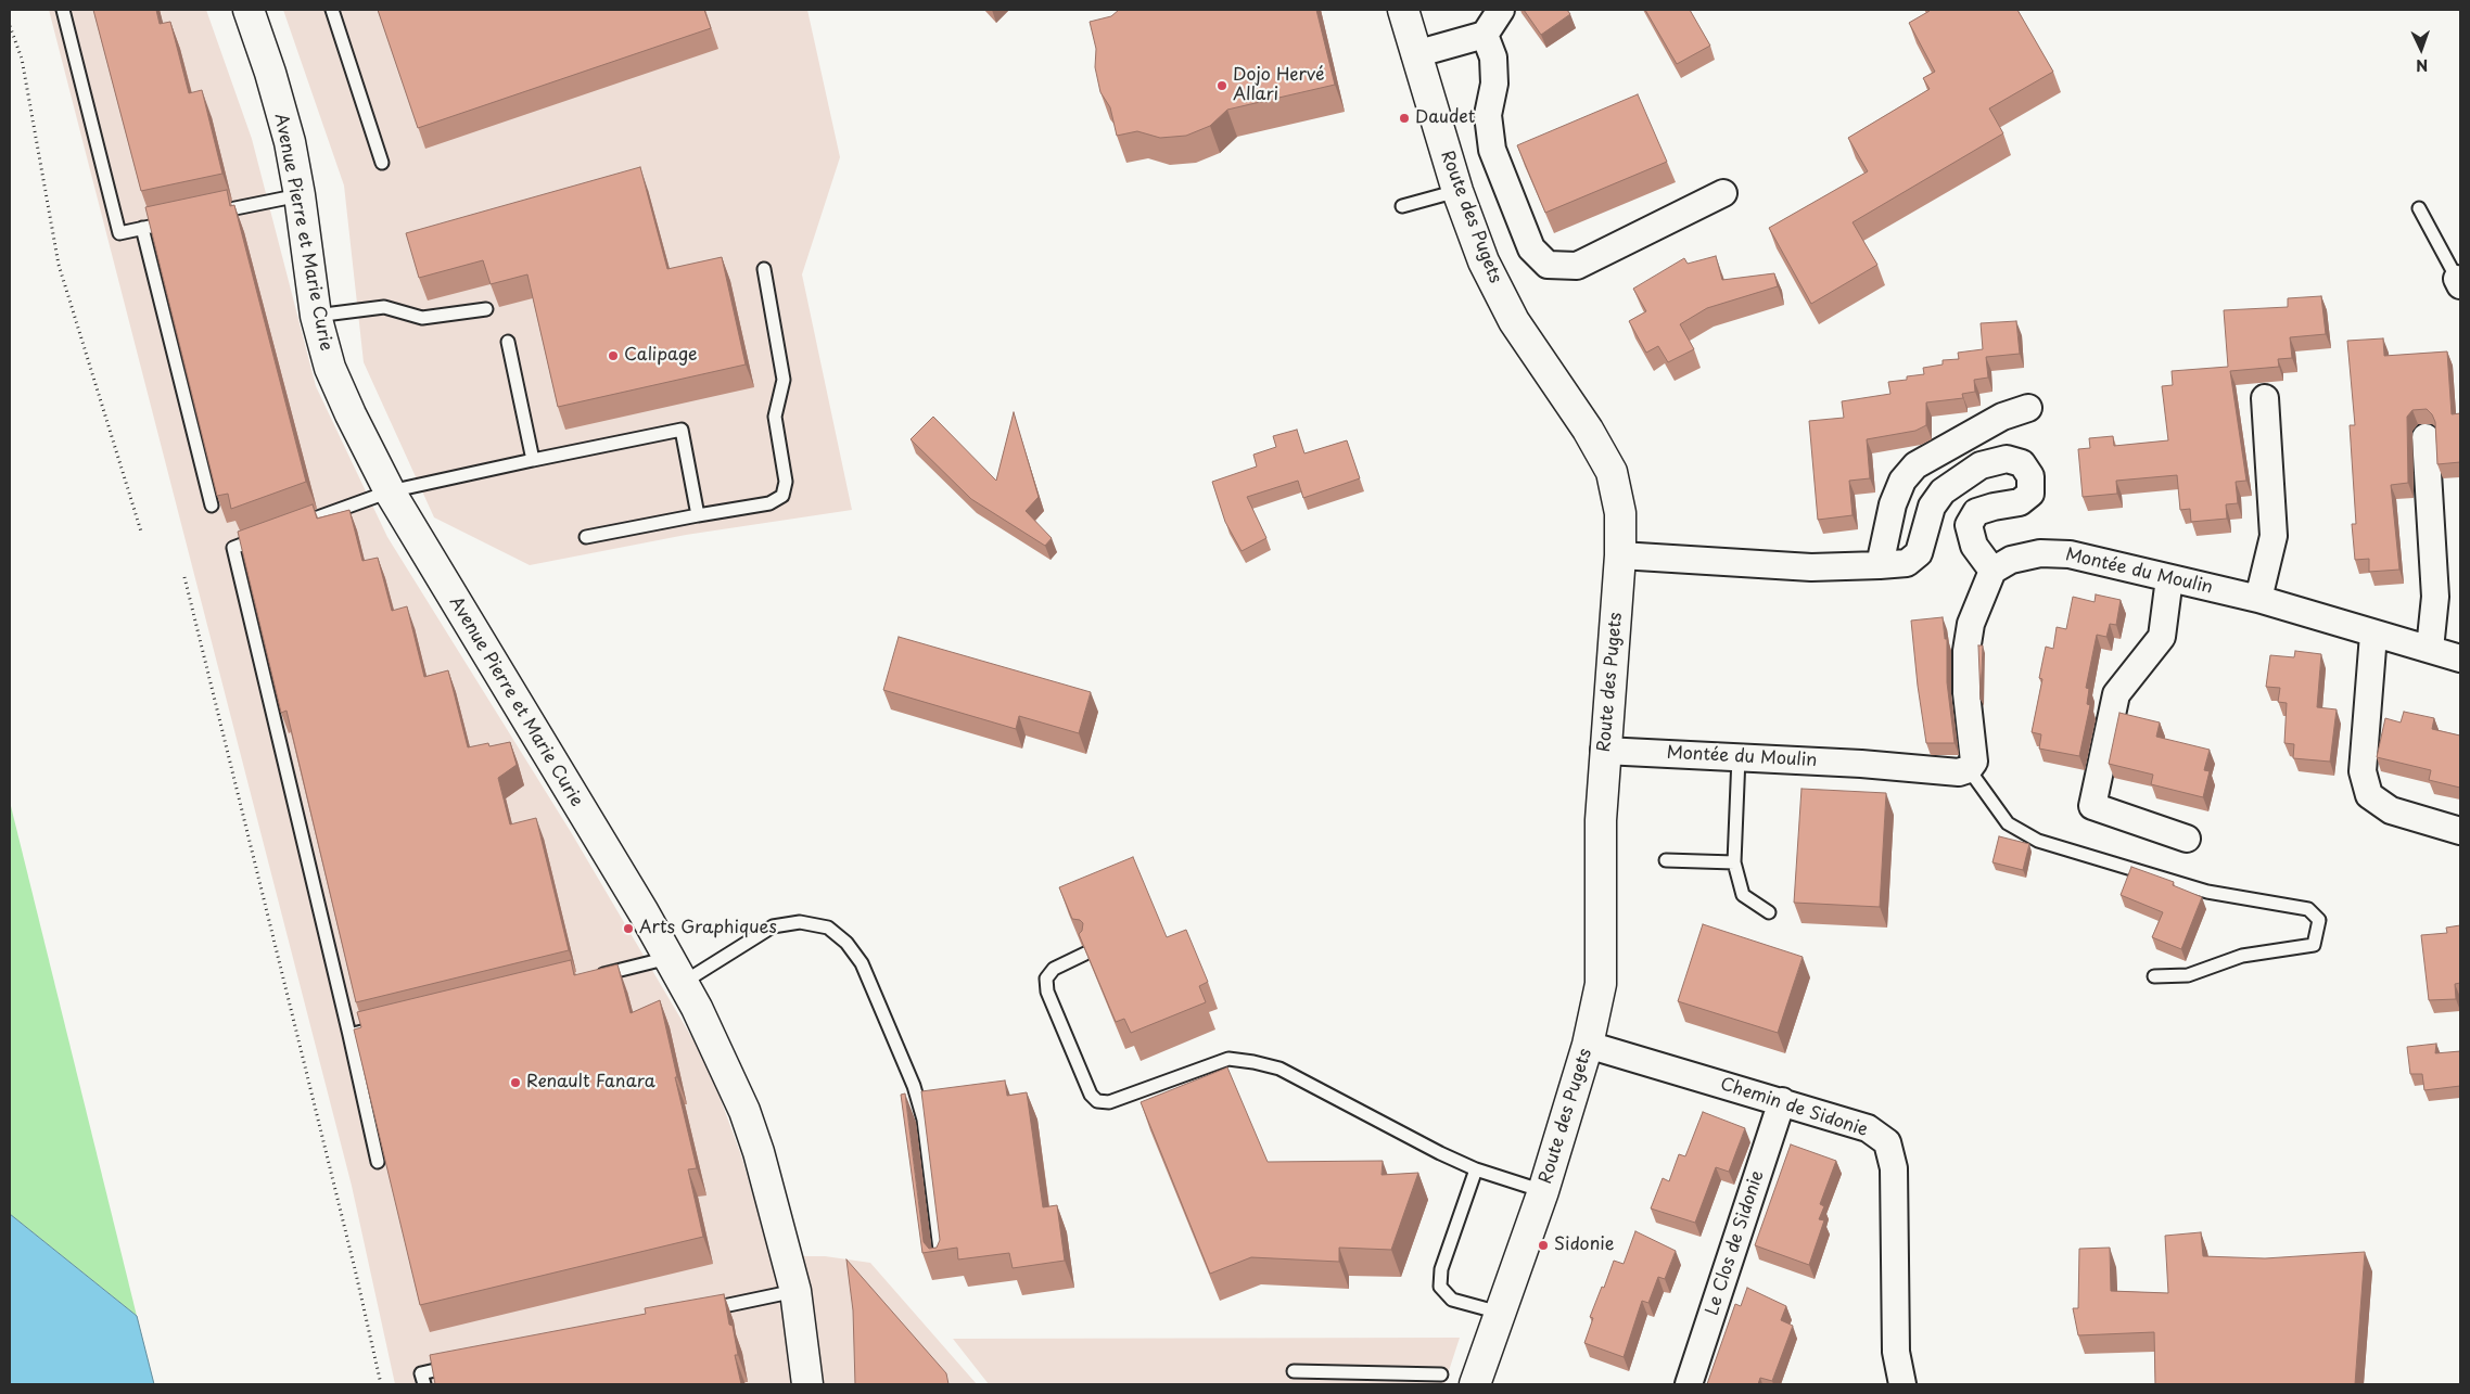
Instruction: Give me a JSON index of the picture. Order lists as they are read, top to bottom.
{
  "streets": {
    "main road": ["Route des Pugets", "Avenue Pierre et Marie Curie"],
    "street": ["Montée du Moulin", "Chemin de Sidonie", "Le Clos de Sidonie"]
  },
  "crossings": [
    ["Route des Pugets", "Montée du Moulin"],
    ["Route des Pugets", "Chemin de Sidonie"],
    ["Chemin de Sidonie", "Le Clos de Sidonie"]
  ],
  "places": [
    "Dojo Hervé Allari",
    "Daudet",
    "Calipage",
    "Arts Graphiques",
    "Renault Fanara",
    "Sidonie"
  ],
  "north": "bottom"
}
